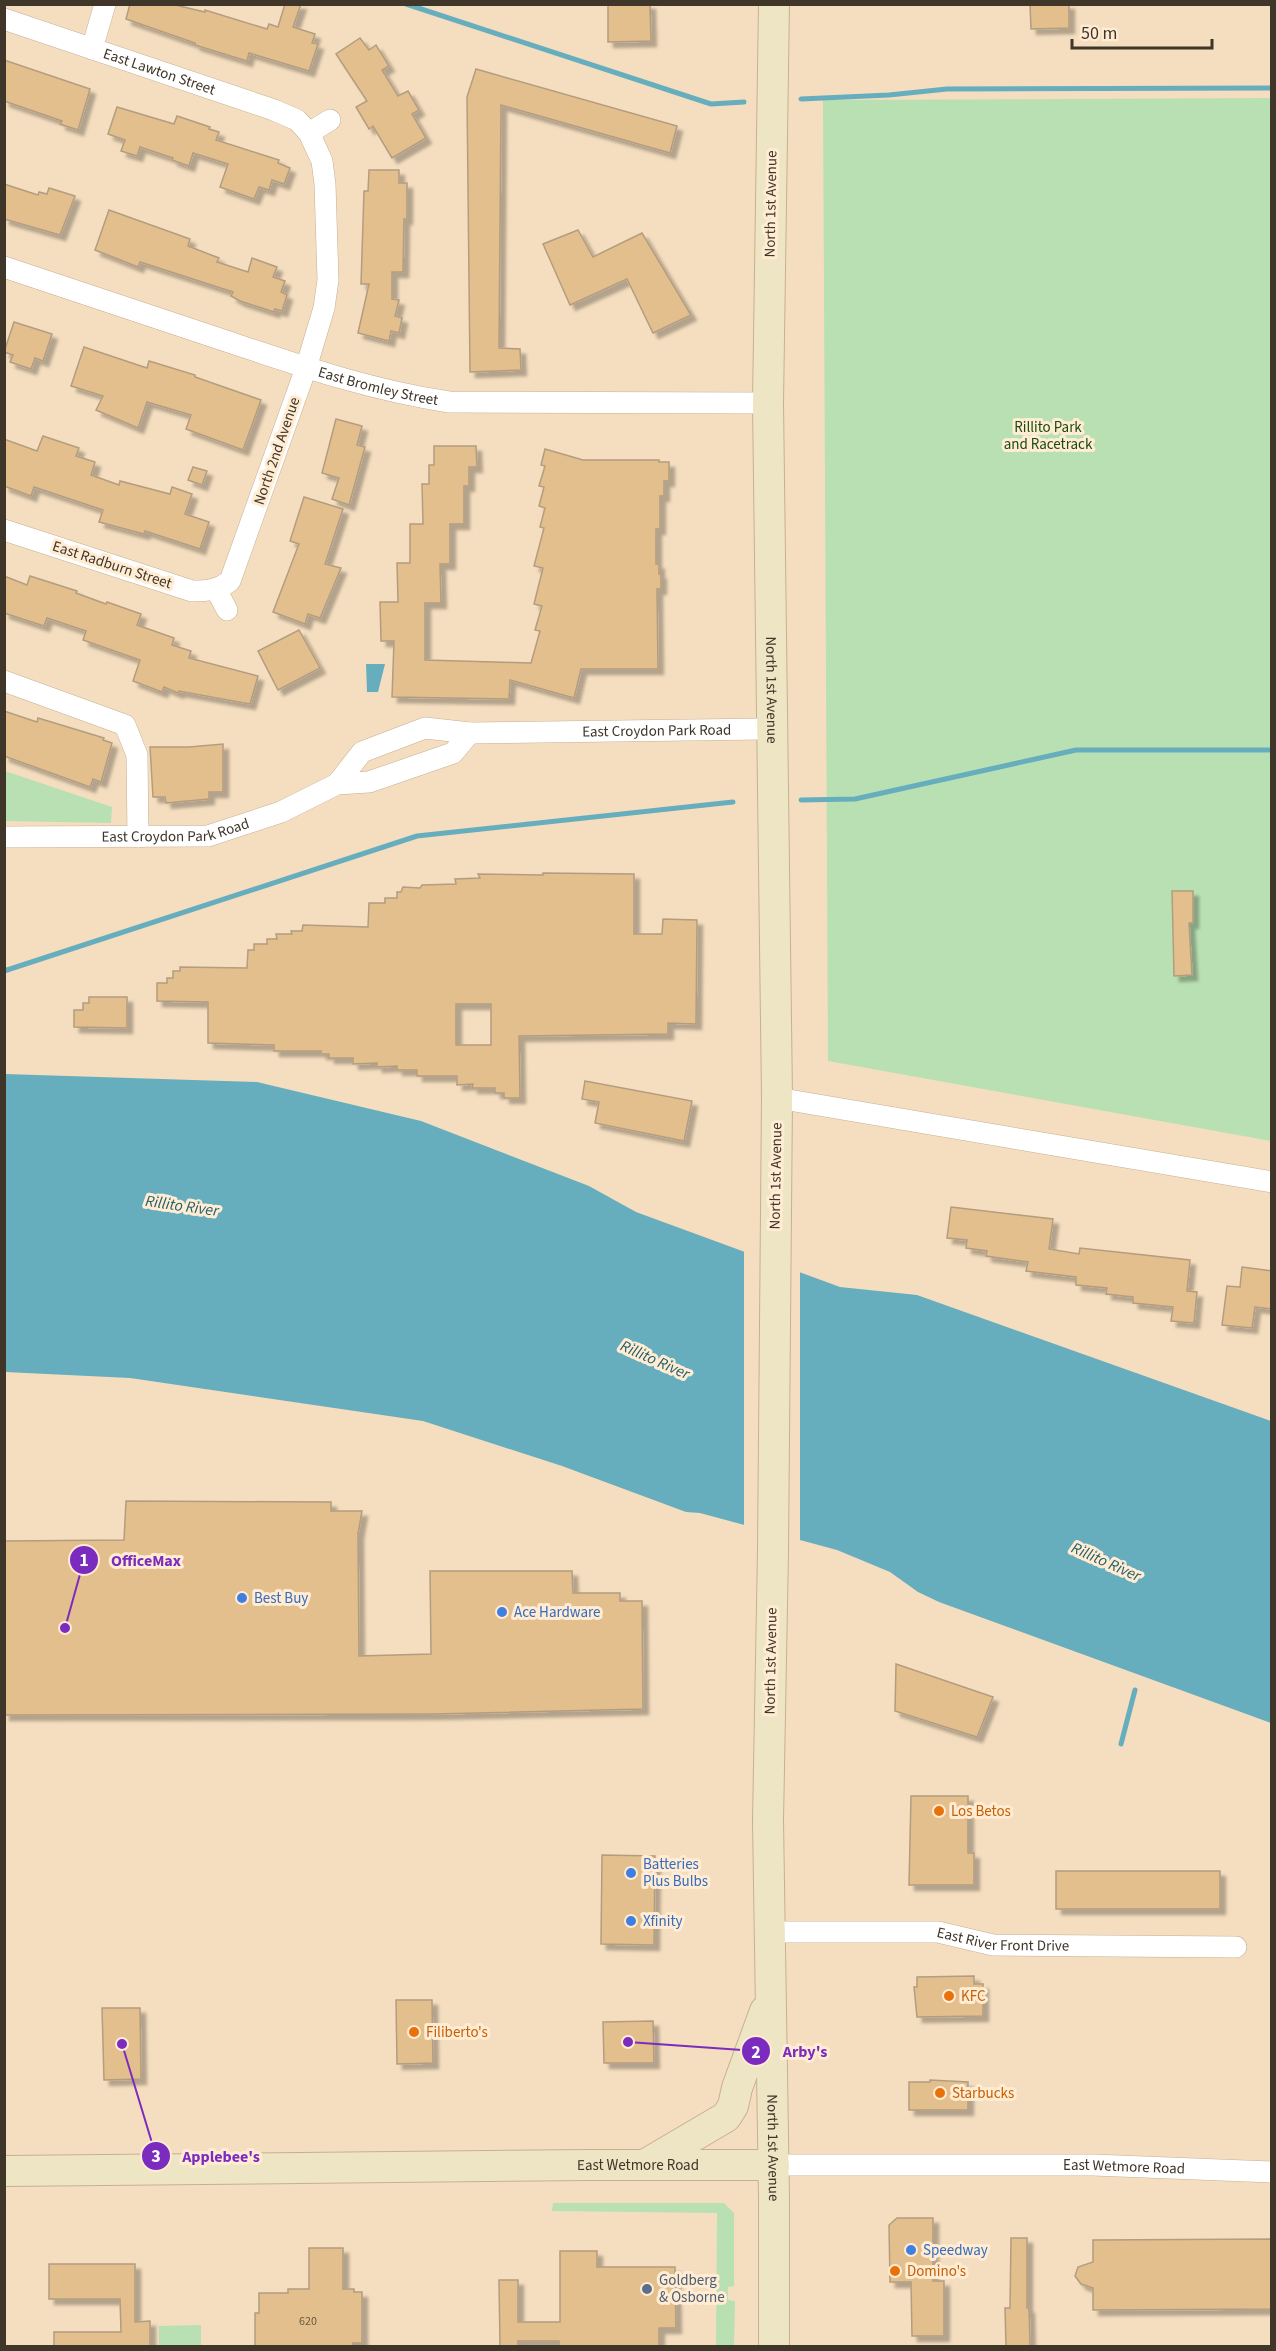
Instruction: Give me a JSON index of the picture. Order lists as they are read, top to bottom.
{
  "streets": {
    "main road": ["North 1st Avenue", "East Wetmore Road"],
    "street": [
      "East Lawton Street",
      "East Bromley Street",
      "North 2nd Avenue",
      "East Radburn Street",
      "East Croydon Park Road",
      "East River Front Drive"
    ]
  },
  "crossings": [
    ["East Lawton Street", "North 2nd Avenue"],
    ["North 1st Avenue", "East Bromley Street"],
    ["North 1st Avenue", "East Croydon Park Road"],
    ["North 1st Avenue", "East River Front Drive"],
    ["North 1st Avenue", "East Wetmore Road"],
    ["East Bromley Street", "North 2nd Avenue"],
    ["North 2nd Avenue", "East Radburn Street"]
  ],
  "water": ["Rillito River"],
  "parks": ["Rillito Park and Racetrack"],
  "places": [
    "Best Buy",
    "Ace Hardware",
    "OfficeMax",
    "Los Betos",
    "Batteries Plus Bulbs",
    "Xfinity",
    "KFC",
    "Filiberto's",
    "Arby's",
    "Applebee's",
    "Starbucks",
    "Speedway",
    "Domino's",
    "Goldberg & Osborne"
  ],
  "house_numbers": ["620"],
  "scale_bar": "50 m"
}
